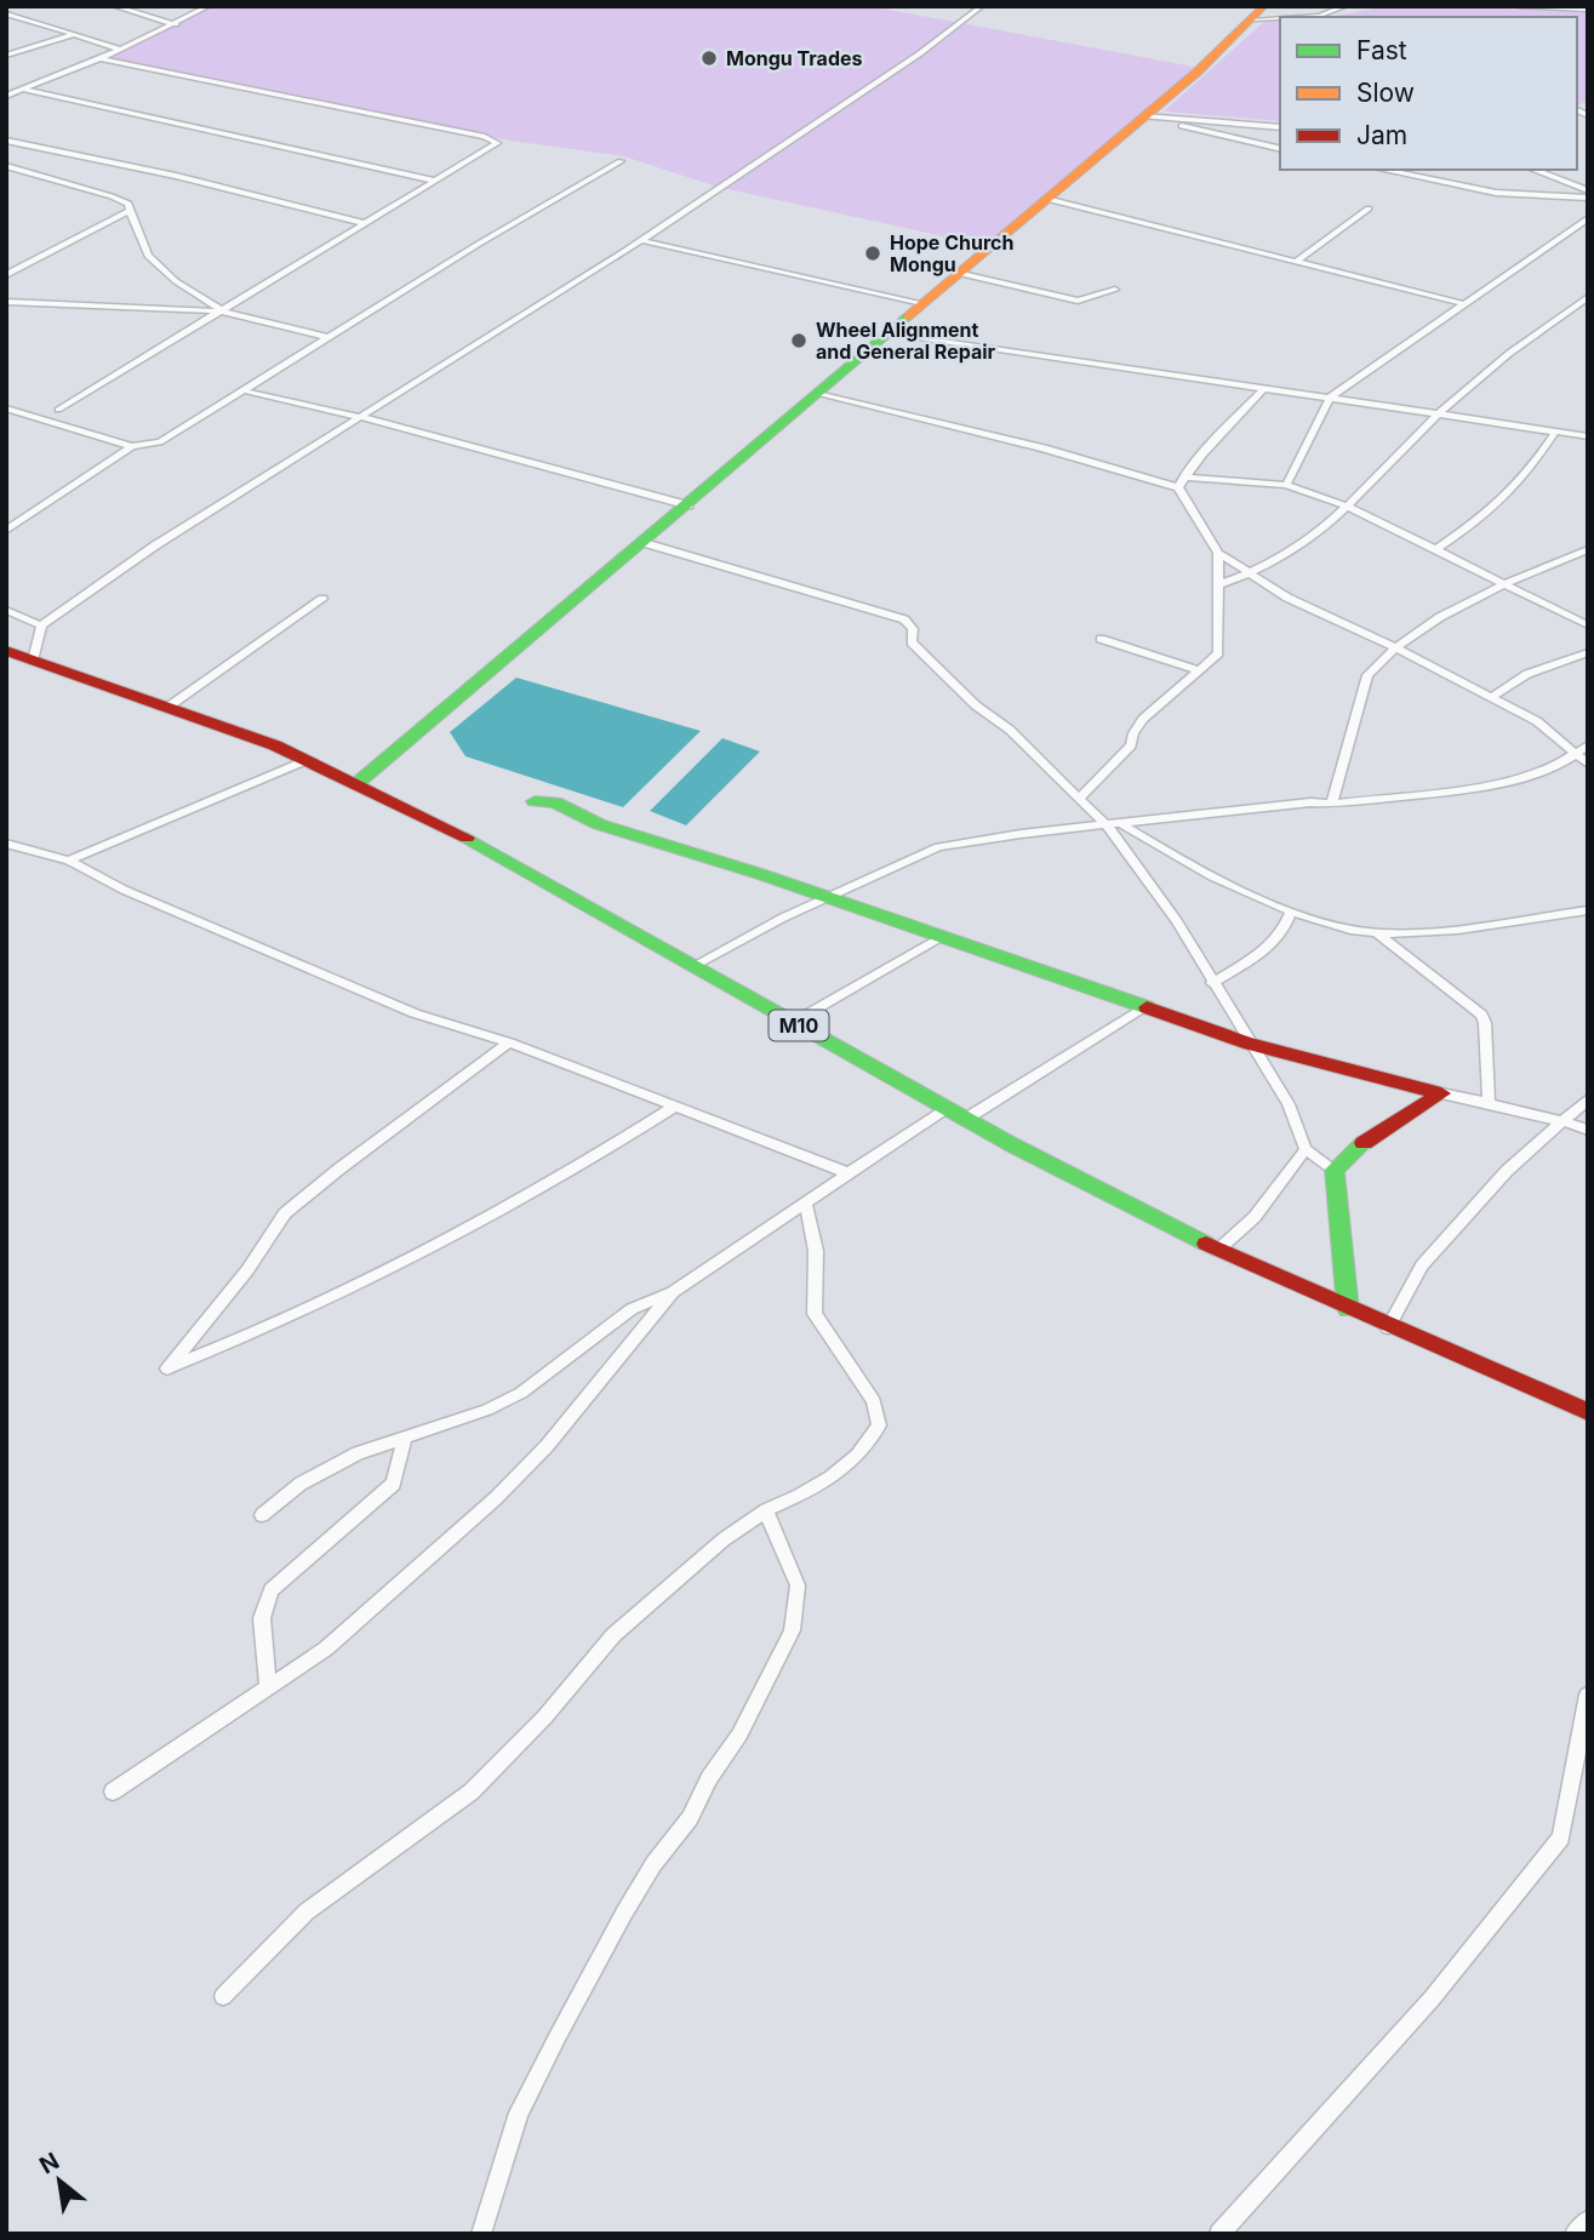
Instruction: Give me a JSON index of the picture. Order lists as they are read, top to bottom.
{
  "streets": {
    "main road": ["M10"]
  },
  "places": ["Mongu Trades", "Hope Church Mongu", "Wheel Alignment and General Repair"],
  "legend": ["Fast", "Slow", "Jam"],
  "north": "top left"
}
